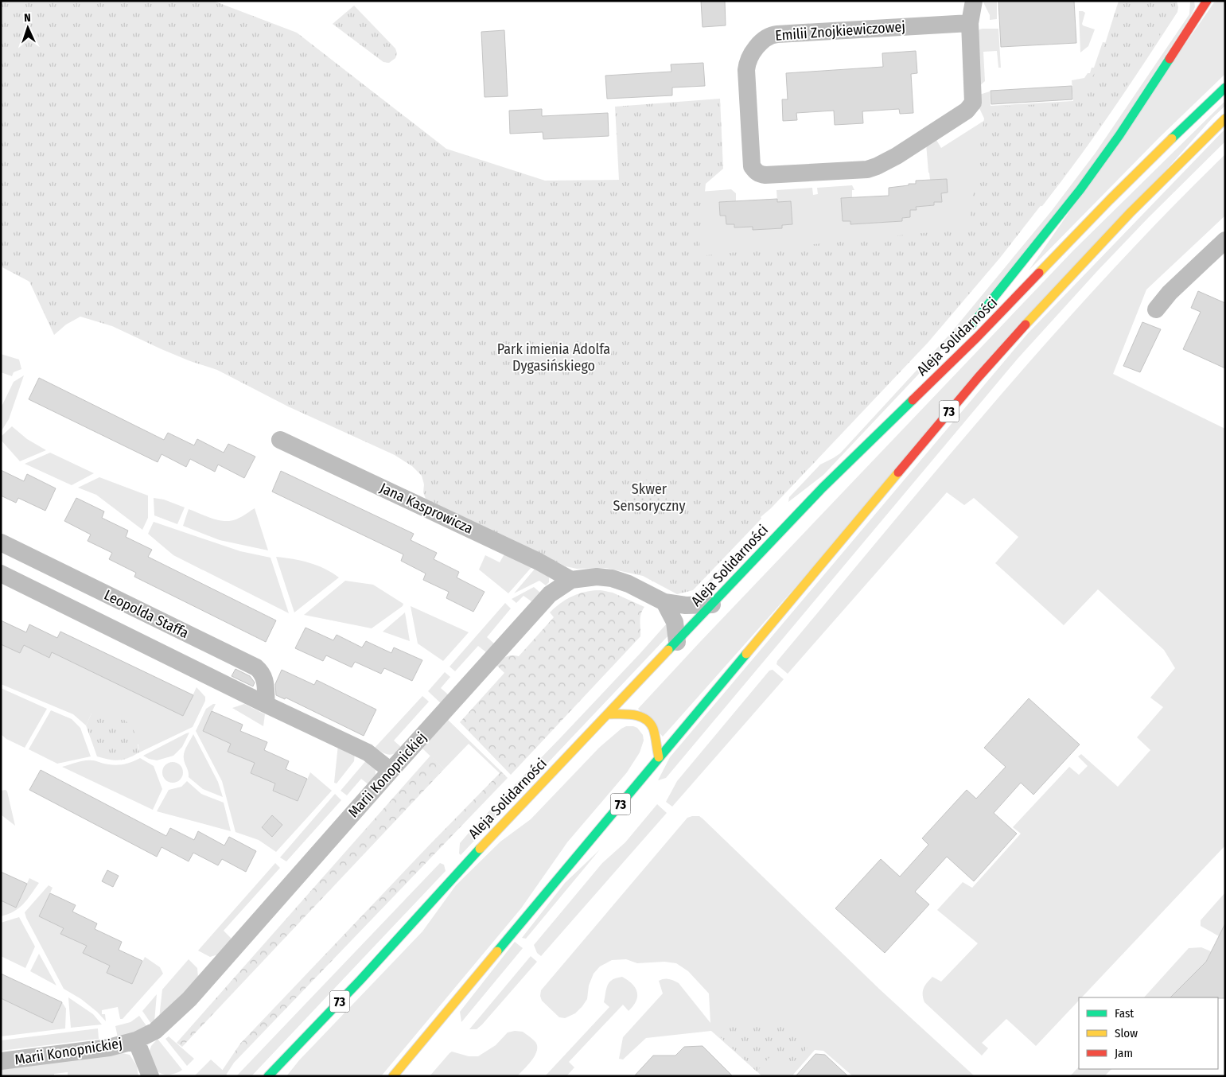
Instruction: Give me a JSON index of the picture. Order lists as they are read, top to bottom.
{
  "streets": {
    "main road": ["Aleja Solidarności", "73"],
    "street": [
      "Emilii Znojkiewiczowej",
      "Jana Kasprowicza",
      "Leopolda Staffa",
      "Marii Konopnickiej"
    ]
  },
  "crossings": [
    ["Aleja Solidarności", "Marii Konopnickiej"],
    ["Jana Kasprowicza", "Marii Konopnickiej"],
    ["Leopolda Staffa", "Marii Konopnickiej"]
  ],
  "parks": ["Park imienia Adolfa Dygasińskiego", "Skwer Sensoryczny"],
  "legend": ["Fast", "Slow", "Jam"],
  "north": "top"
}
